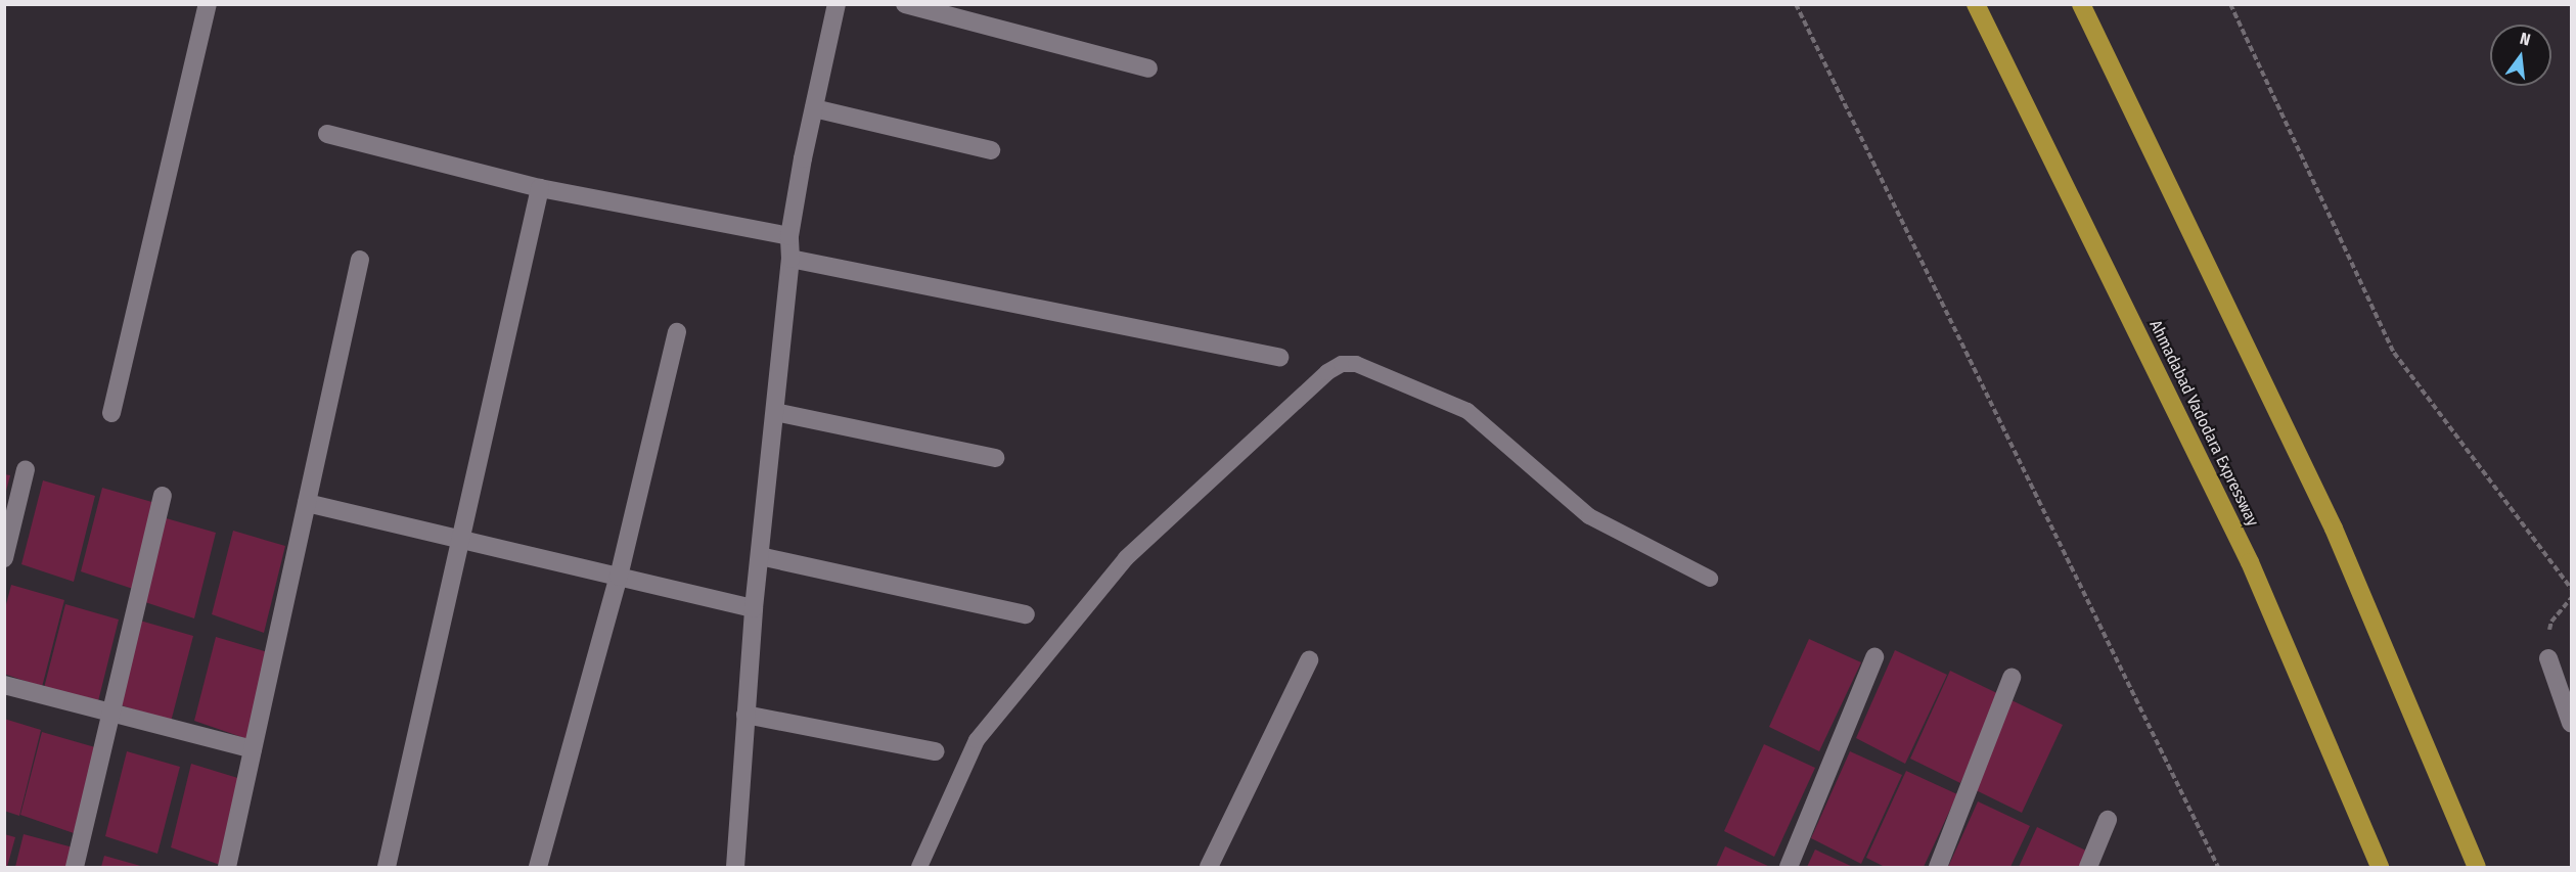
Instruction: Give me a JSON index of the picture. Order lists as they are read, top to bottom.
{
  "streets": {
    "highway": ["Ahmadabad Vadodara Expressway"]
  },
  "north": "top"
}
